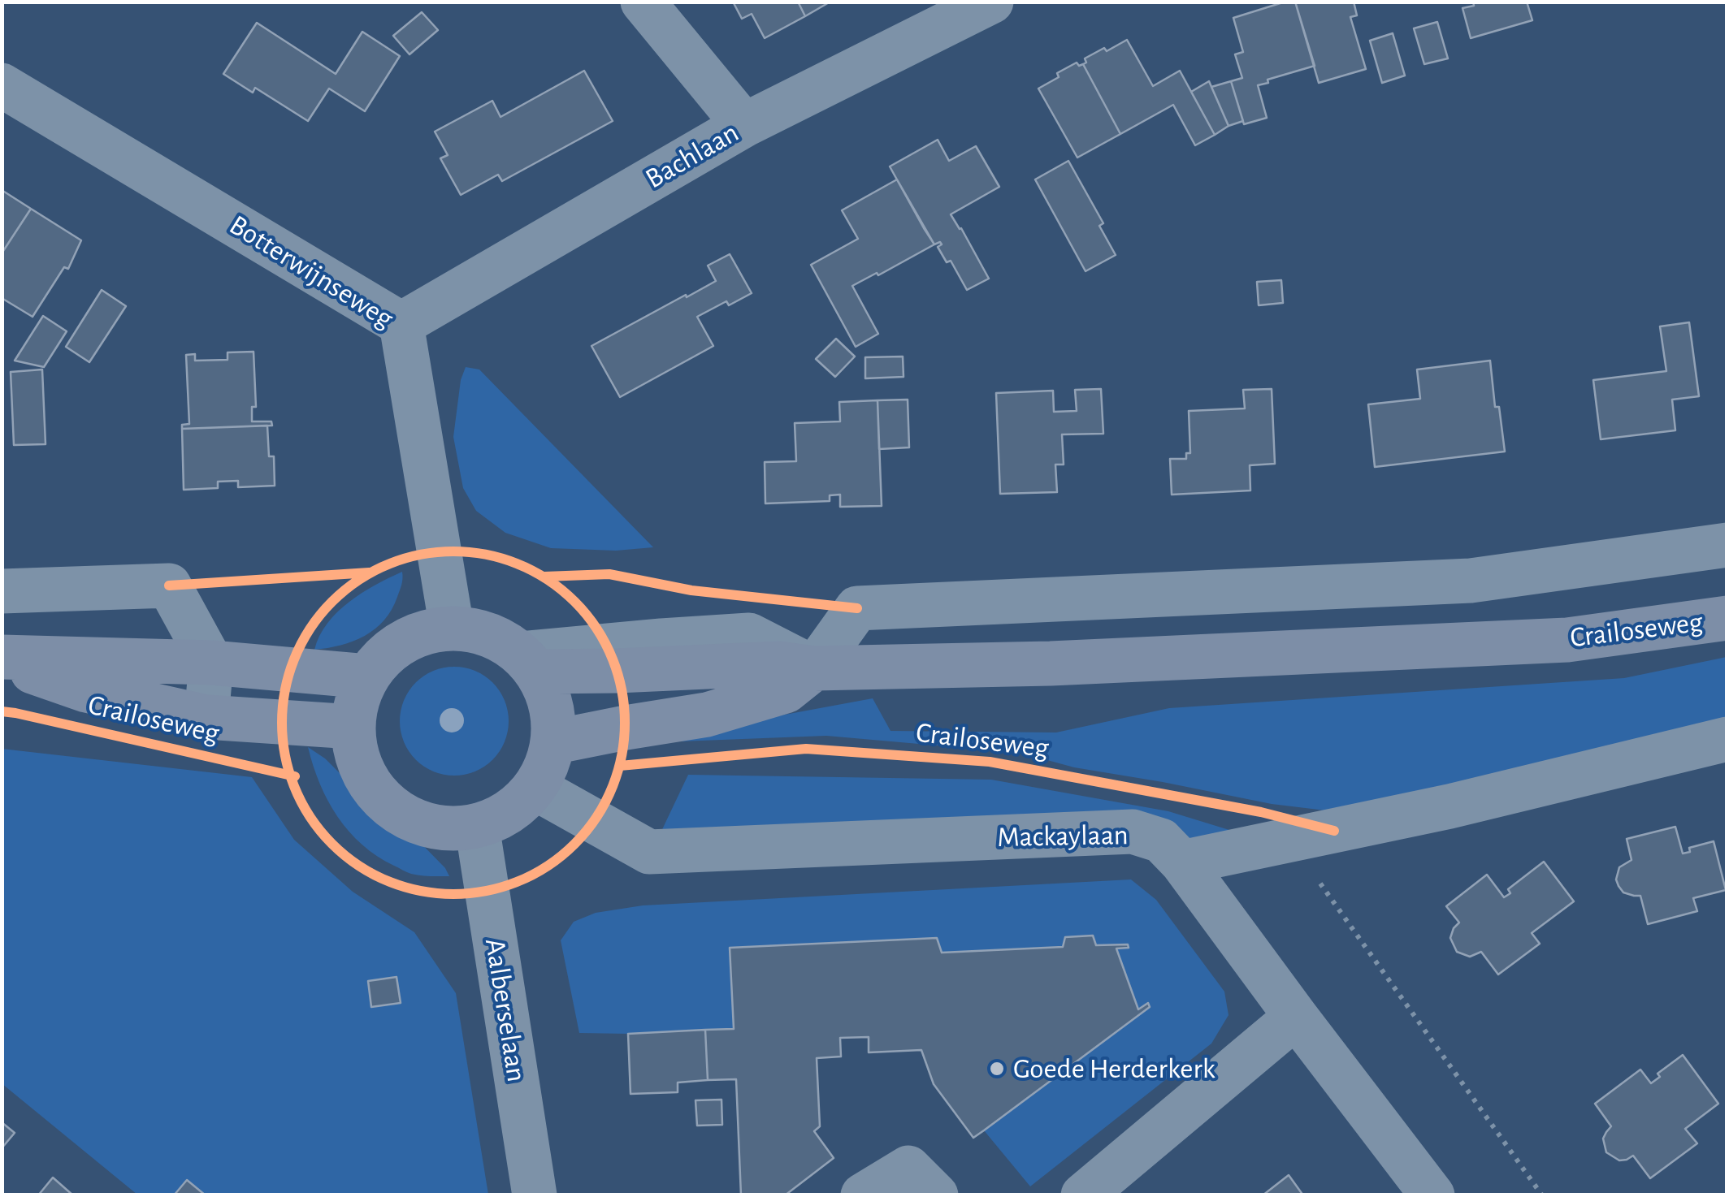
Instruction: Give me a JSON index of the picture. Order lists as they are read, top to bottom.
{
  "streets": {
    "main road": ["Crailoseweg"],
    "street": [
      "Bachlaan",
      "Botterwijnseweg",
      "Mackaylaan",
      "Aalberselaan"
    ]
  },
  "crossings": [
    ["Bachlaan", "Botterwijnseweg"],
    ["Botterwijnseweg", "Crailoseweg"],
    ["Botterwijnseweg", "Mackaylaan"],
    ["Botterwijnseweg", "Aalberselaan"],
    ["Crailoseweg", "Mackaylaan"],
    ["Crailoseweg", "Aalberselaan"],
    ["Mackaylaan", "Aalberselaan"]
  ],
  "places": ["Goede Herderkerk"]
}
